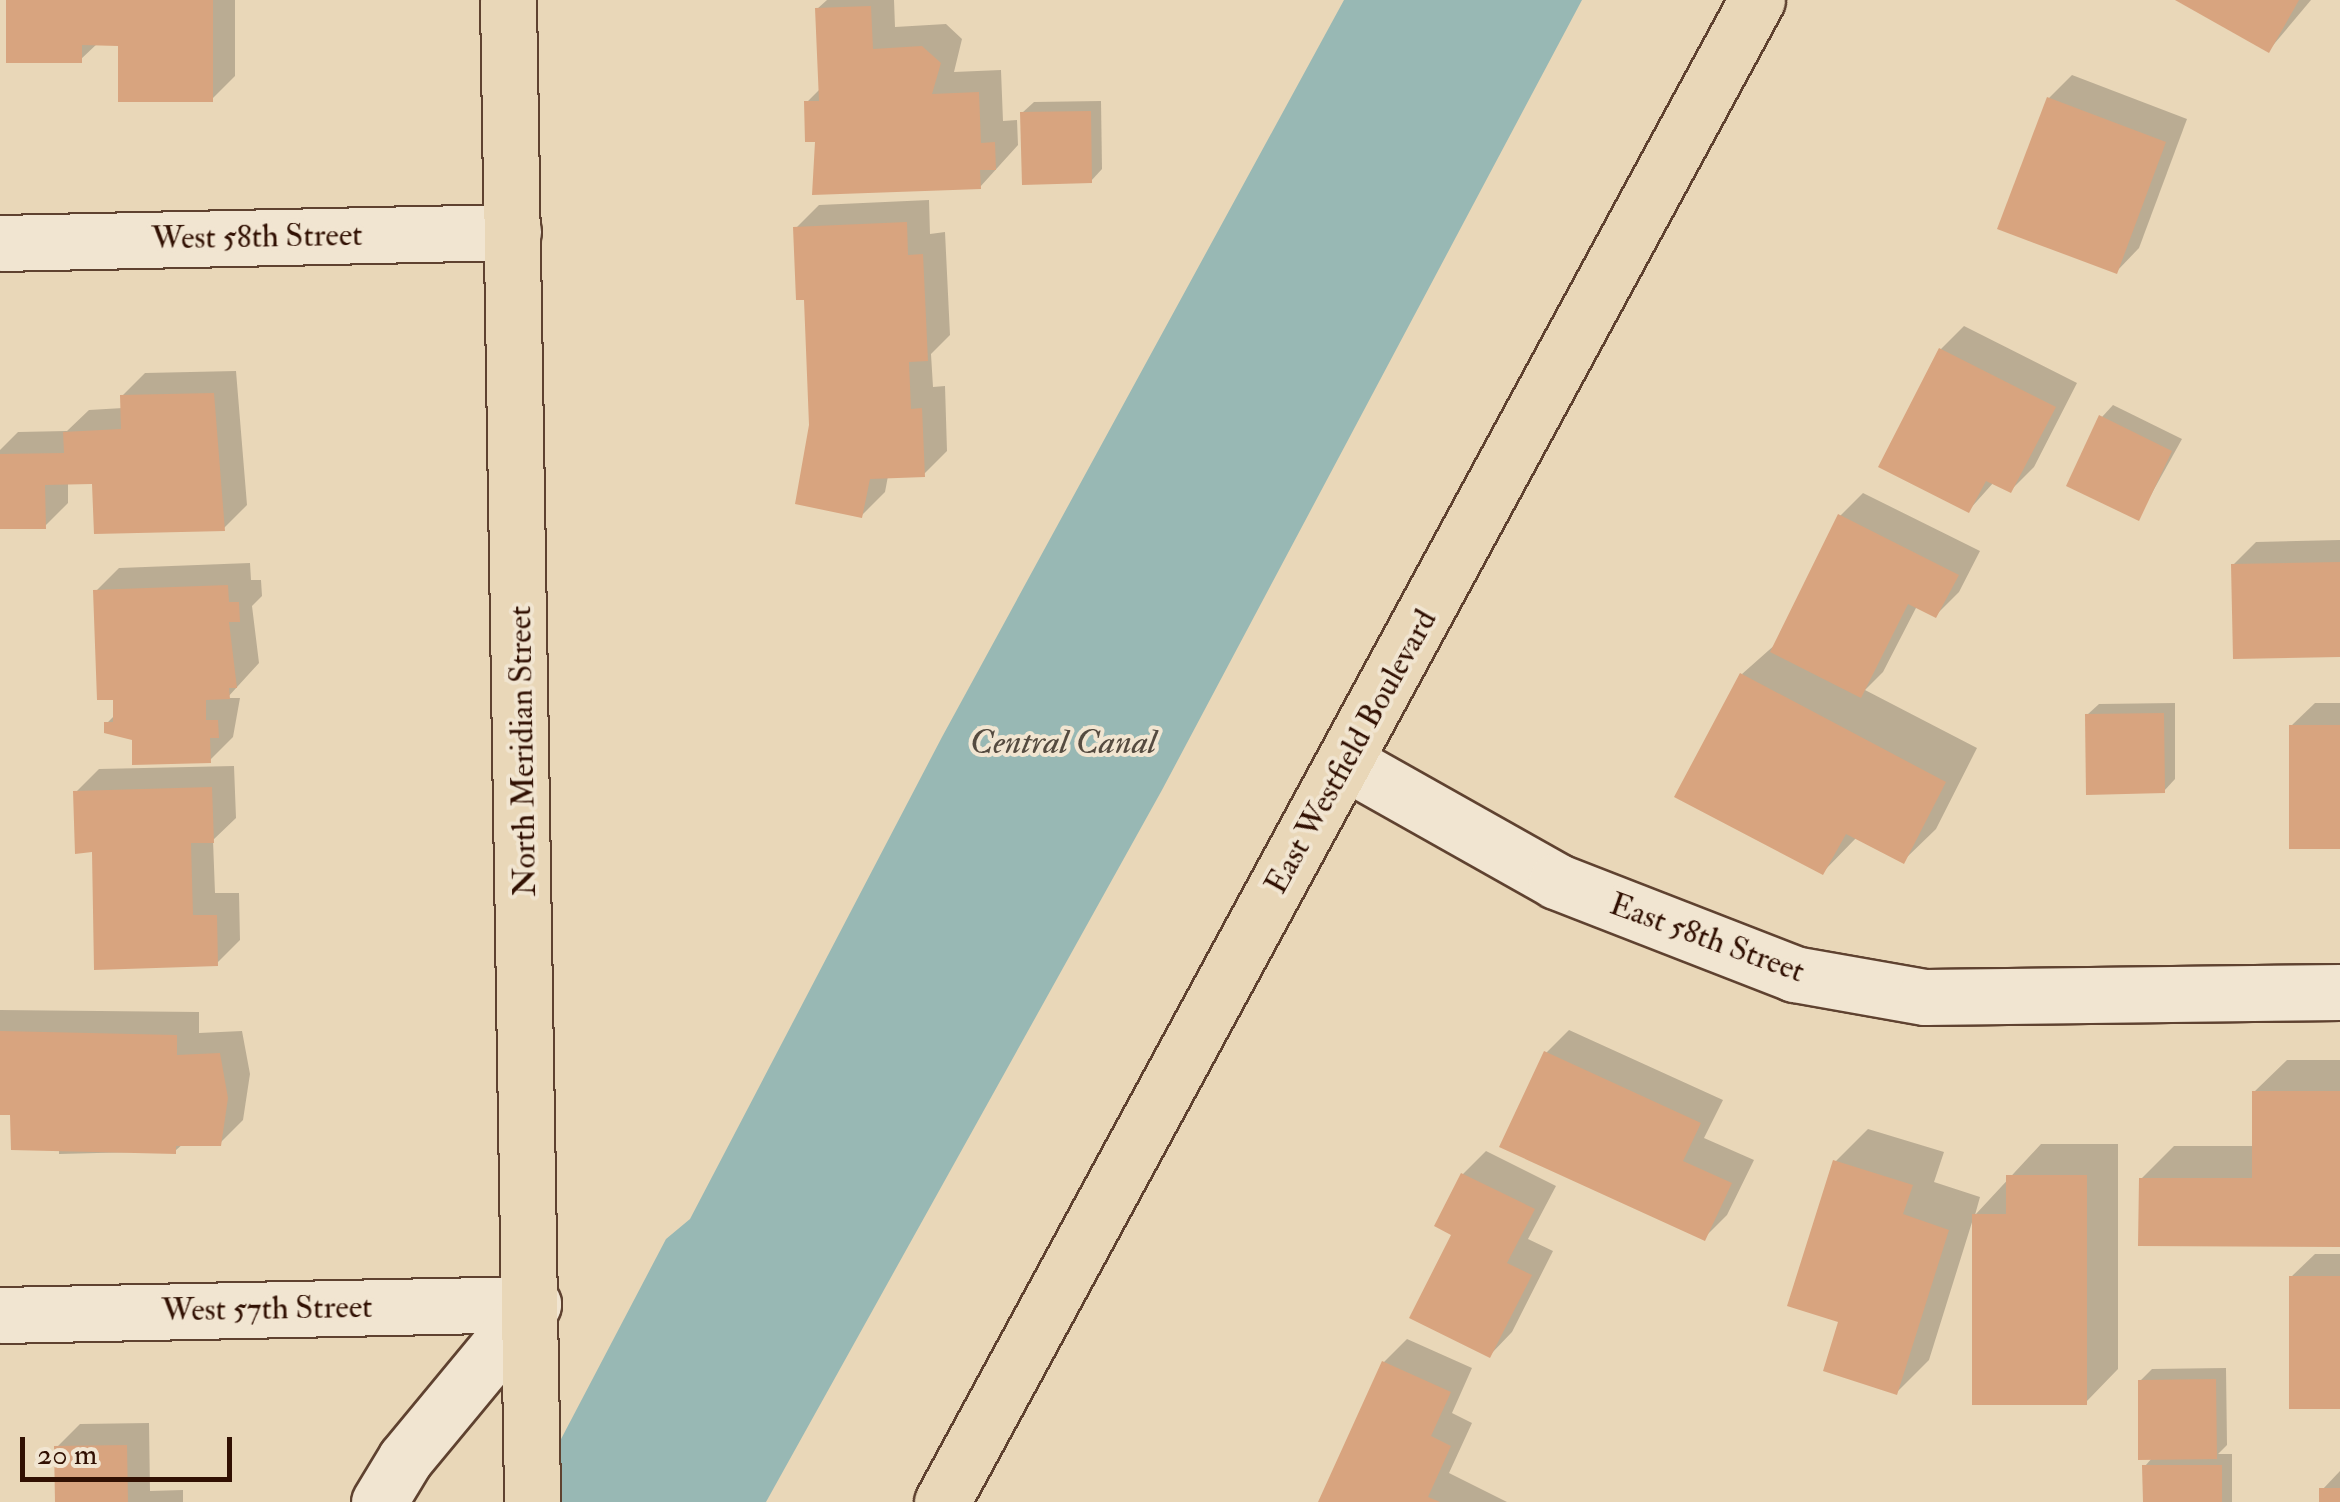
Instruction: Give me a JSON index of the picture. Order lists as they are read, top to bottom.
{
  "streets": {
    "main road": ["North Meridian Street", "East Westfield Boulevard"],
    "street": ["West 58th Street", "East 58th Street", "West 57th Street"]
  },
  "crossings": [
    ["West 58th Street", "North Meridian Street"],
    ["North Meridian Street", "West 57th Street"],
    ["East Westfield Boulevard", "East 58th Street"]
  ],
  "water": ["Central Canal"],
  "scale_bar": "20 m"
}
